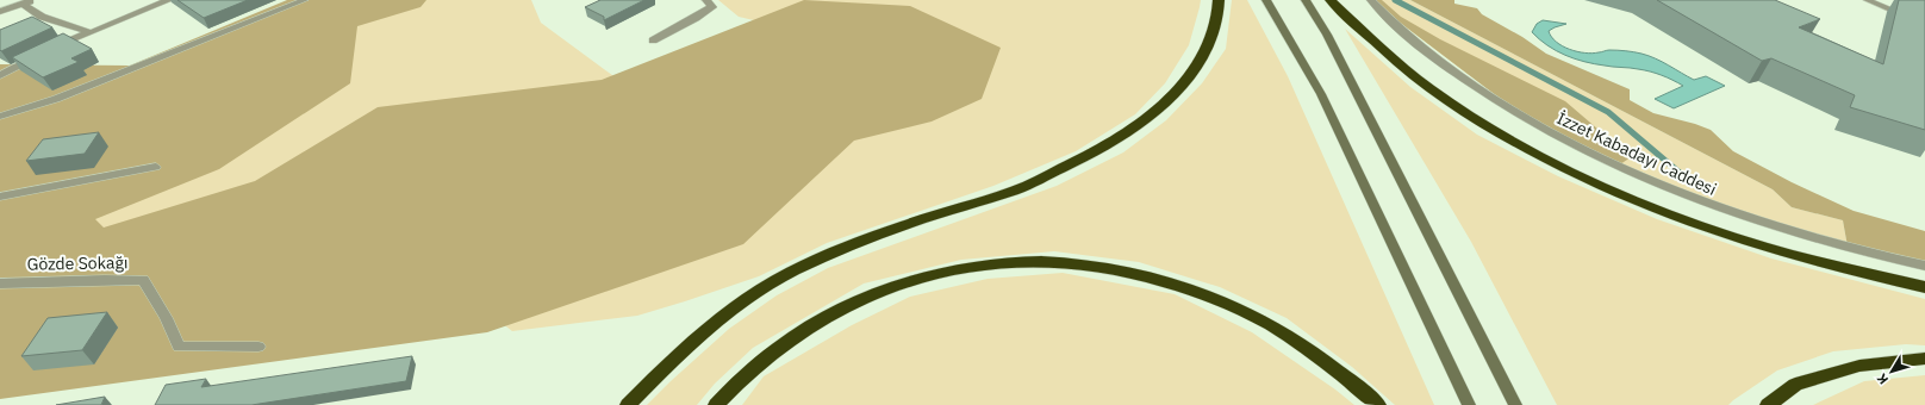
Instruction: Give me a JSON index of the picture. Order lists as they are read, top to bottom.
{
  "streets": {
    "street": ["İzzet Kabadayı Caddesi", "Gözde Sokağı"]
  },
  "north": "bottom left"
}
